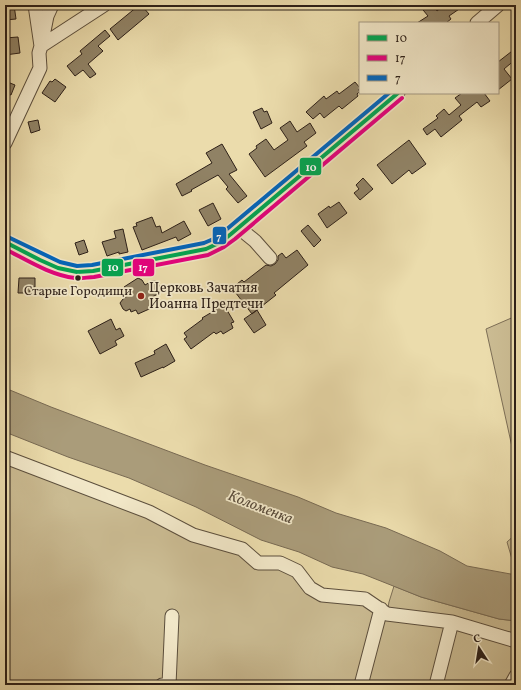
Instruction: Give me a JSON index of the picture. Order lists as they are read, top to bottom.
{
  "water": ["Коломенка"],
  "places": ["Старые Городищи", "Церковь Зачатия Иоанна Предтечи"],
  "lines": ["transit line 10", "transit line 7", "transit line 17"],
  "legend": ["10", "17", "7"],
  "north": "top"
}
